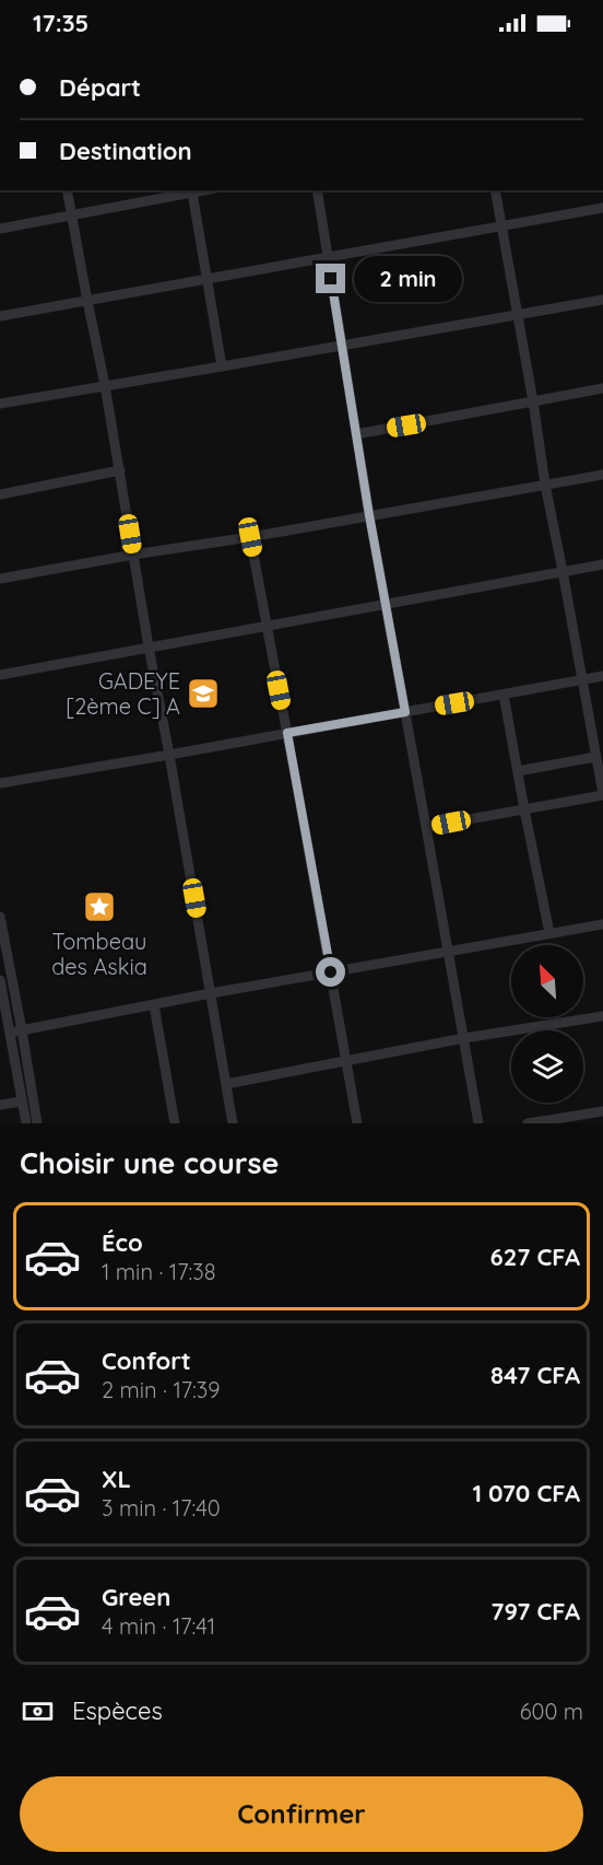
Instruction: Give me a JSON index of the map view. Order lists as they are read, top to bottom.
{
  "places": {
    "school or university": ["GADEYE [2ème C] A"],
    "place": ["Tombeau des Askia"]
  },
  "north": "top left",
  "page": {
    "status": "17:35",
    "banner": ["Départ", "Destination"],
    "bubble": "2 min",
    "heading": "Choisir une course",
    "list": [
      {
        "name": "Éco",
        "note": "1 min · 17:38",
        "value": "627 CFA"
      },
      {
        "name": "Confort",
        "note": "2 min · 17:39",
        "value": "847 CFA"
      },
      {
        "name": "XL",
        "note": "3 min · 17:40",
        "value": "1 070 CFA"
      },
      {
        "name": "Green",
        "note": "4 min · 17:41",
        "value": "797 CFA"
      }
    ],
    "pay": ["Espèces", "600 m"],
    "buttons": "Confirmer"
  }
}
